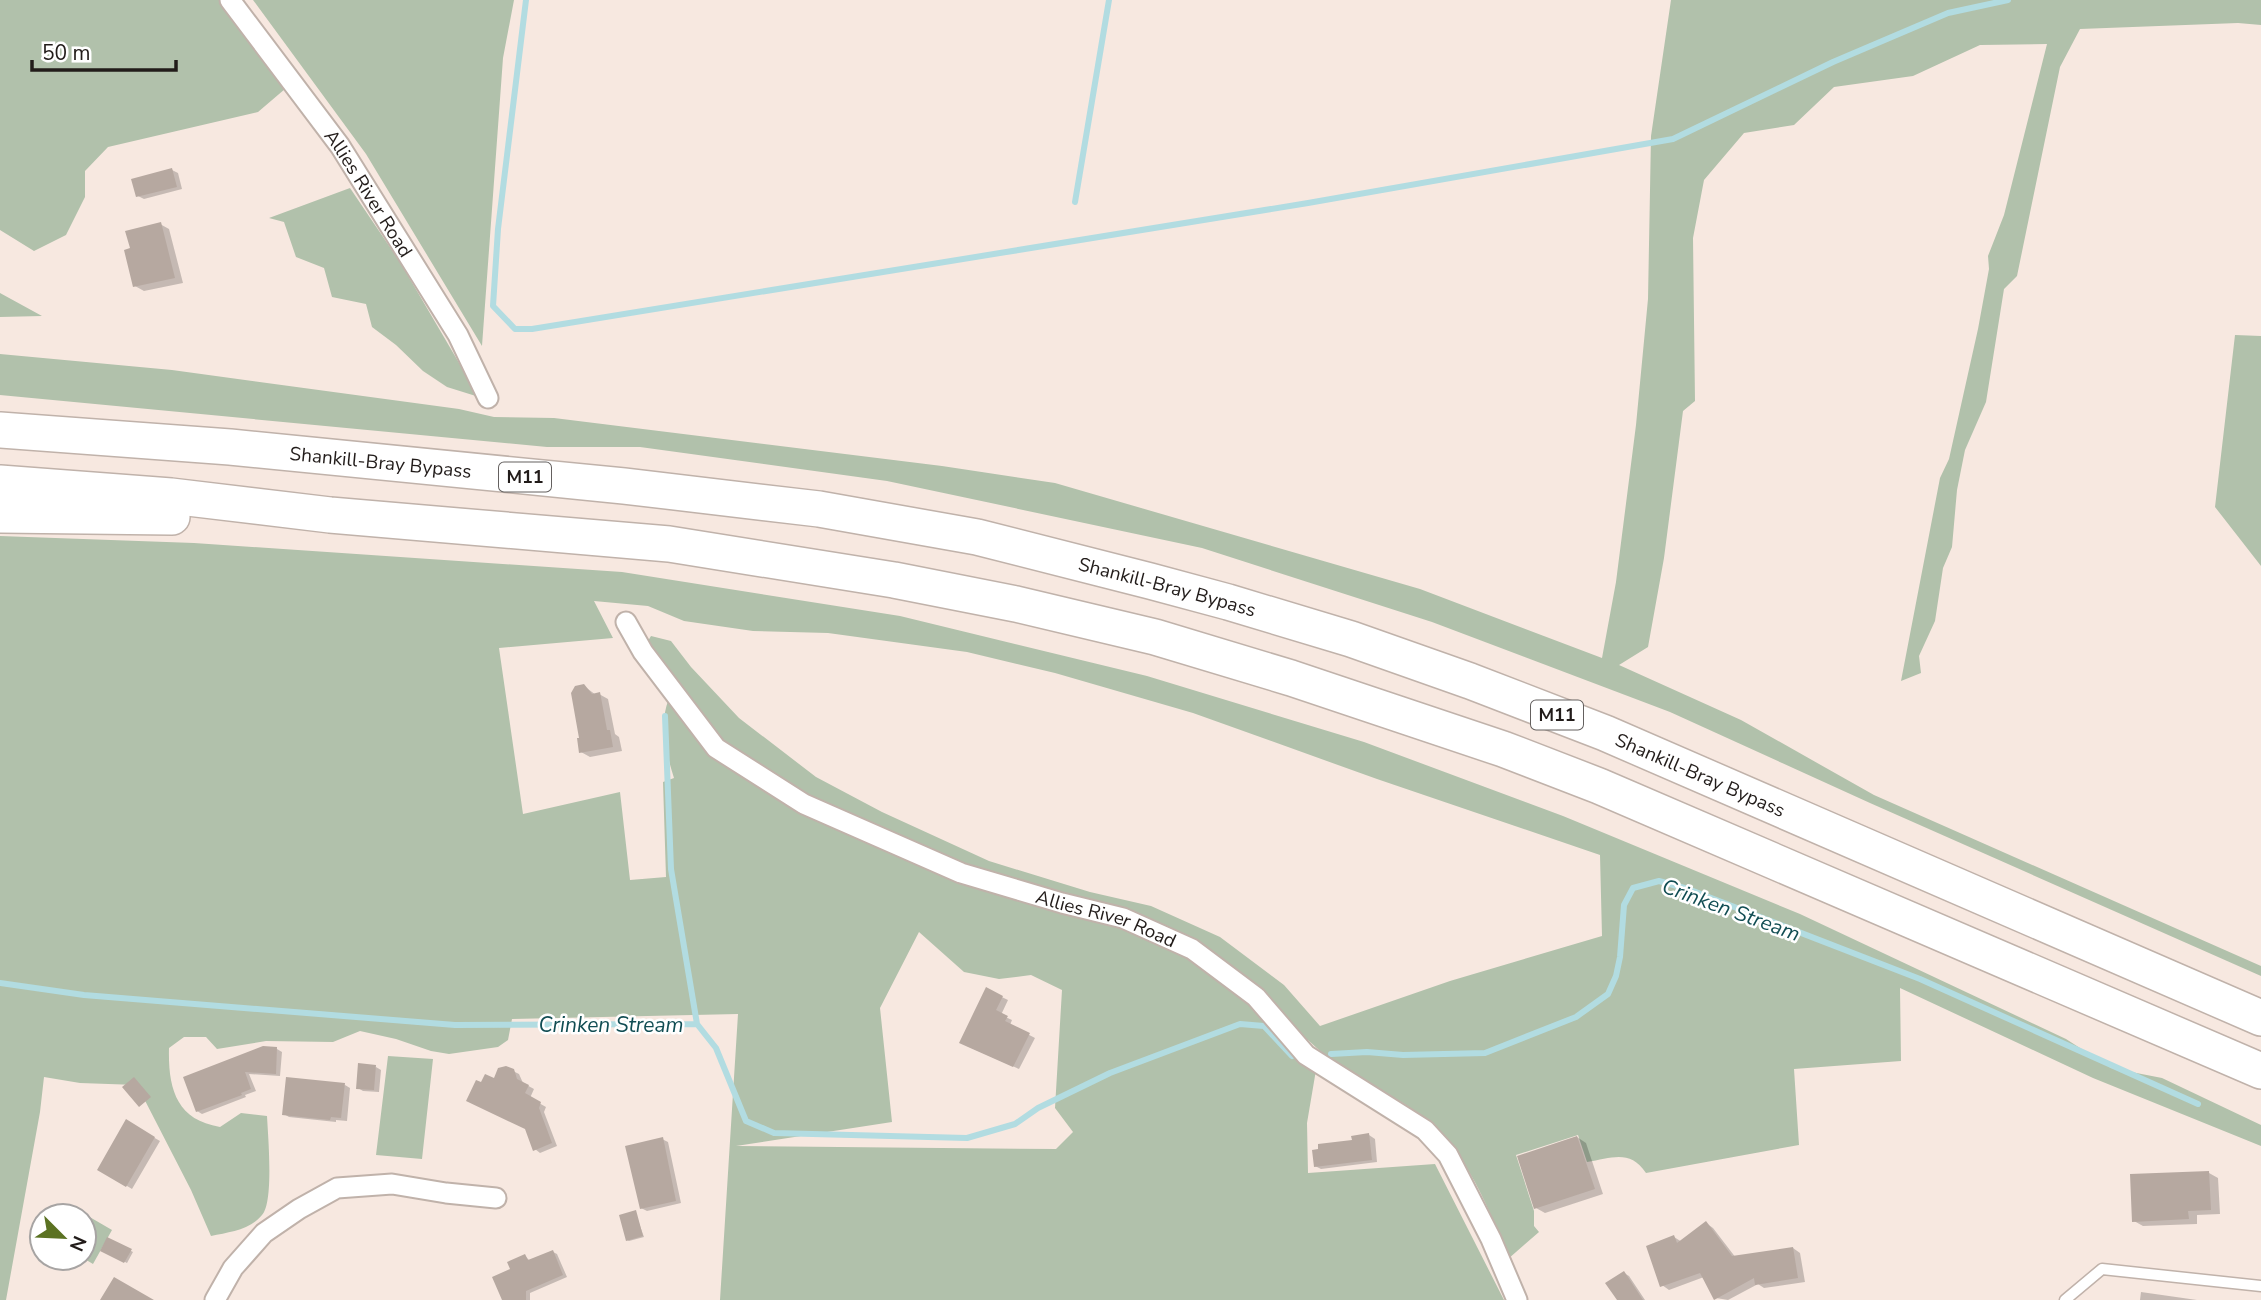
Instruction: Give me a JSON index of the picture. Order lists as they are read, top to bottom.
{
  "streets": {
    "highway": ["Shankill-Bray Bypass", "M11"],
    "street": ["Allies River Road"]
  },
  "water": ["Crinken Stream"],
  "scale_bar": "50 m",
  "north": "bottom right"
}
